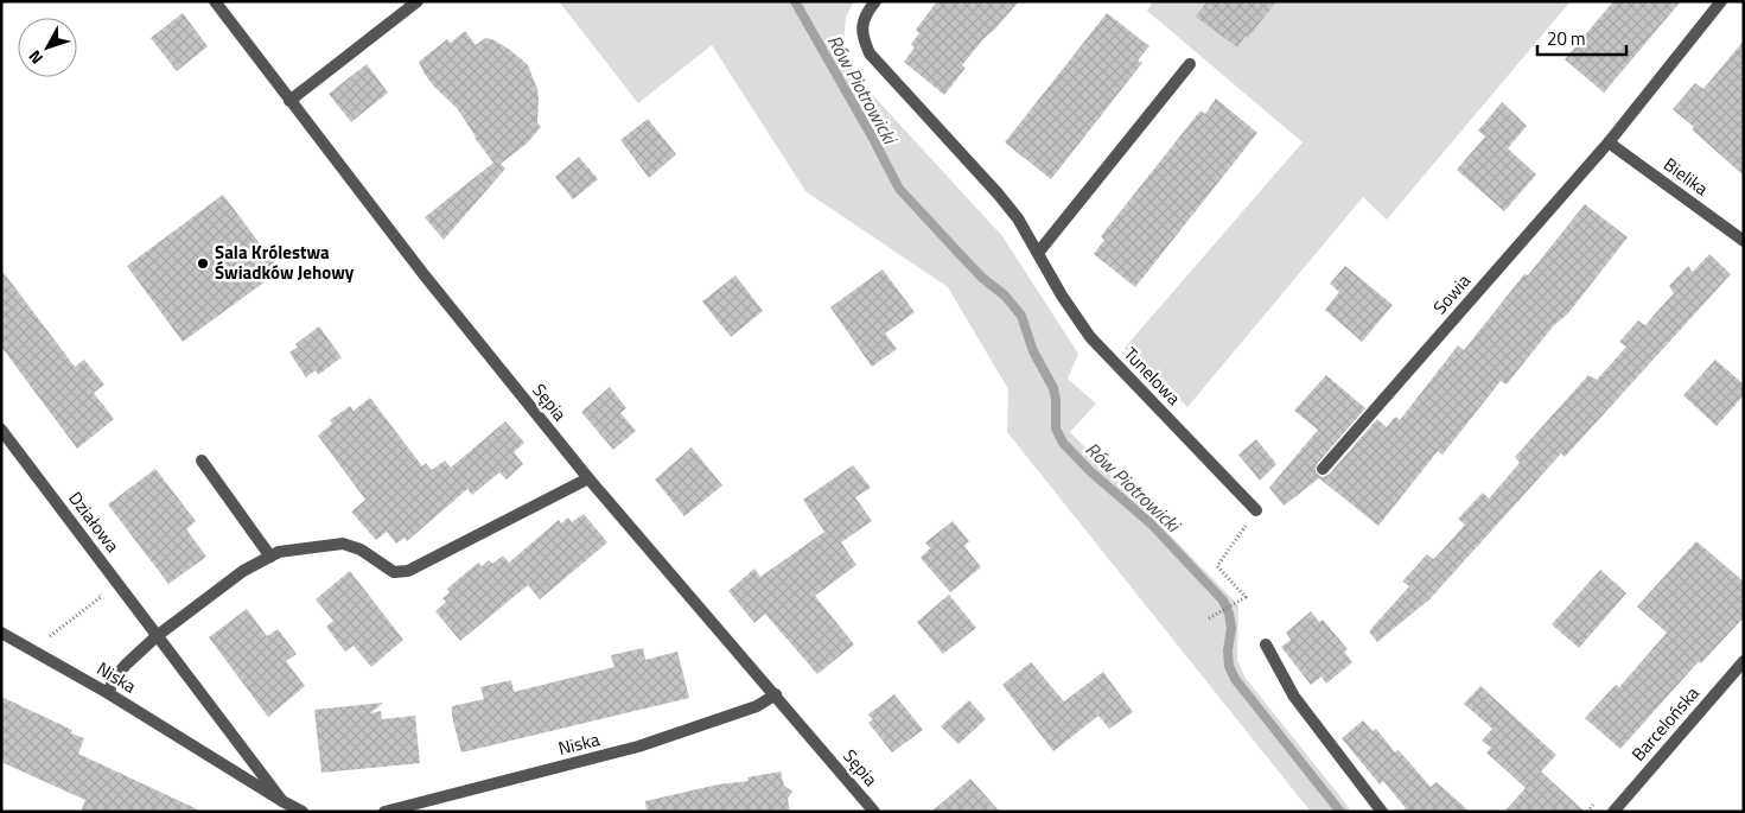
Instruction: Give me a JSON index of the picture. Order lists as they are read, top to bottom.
{
  "streets": {
    "street": [
      "Bielika",
      "Sowia",
      "Tunelowa",
      "Sępia",
      "Działowa",
      "Niska",
      "Barcelońska"
    ]
  },
  "crossings": [
    ["Bielika", "Sowia"],
    ["Sępia", "Niska"],
    ["Działowa", "Niska"]
  ],
  "water": ["Rów Piotrowicki"],
  "places": ["Sala Królestwa Świadków Jehowy"],
  "scale_bar": "20 m",
  "north": "bottom left"
}
